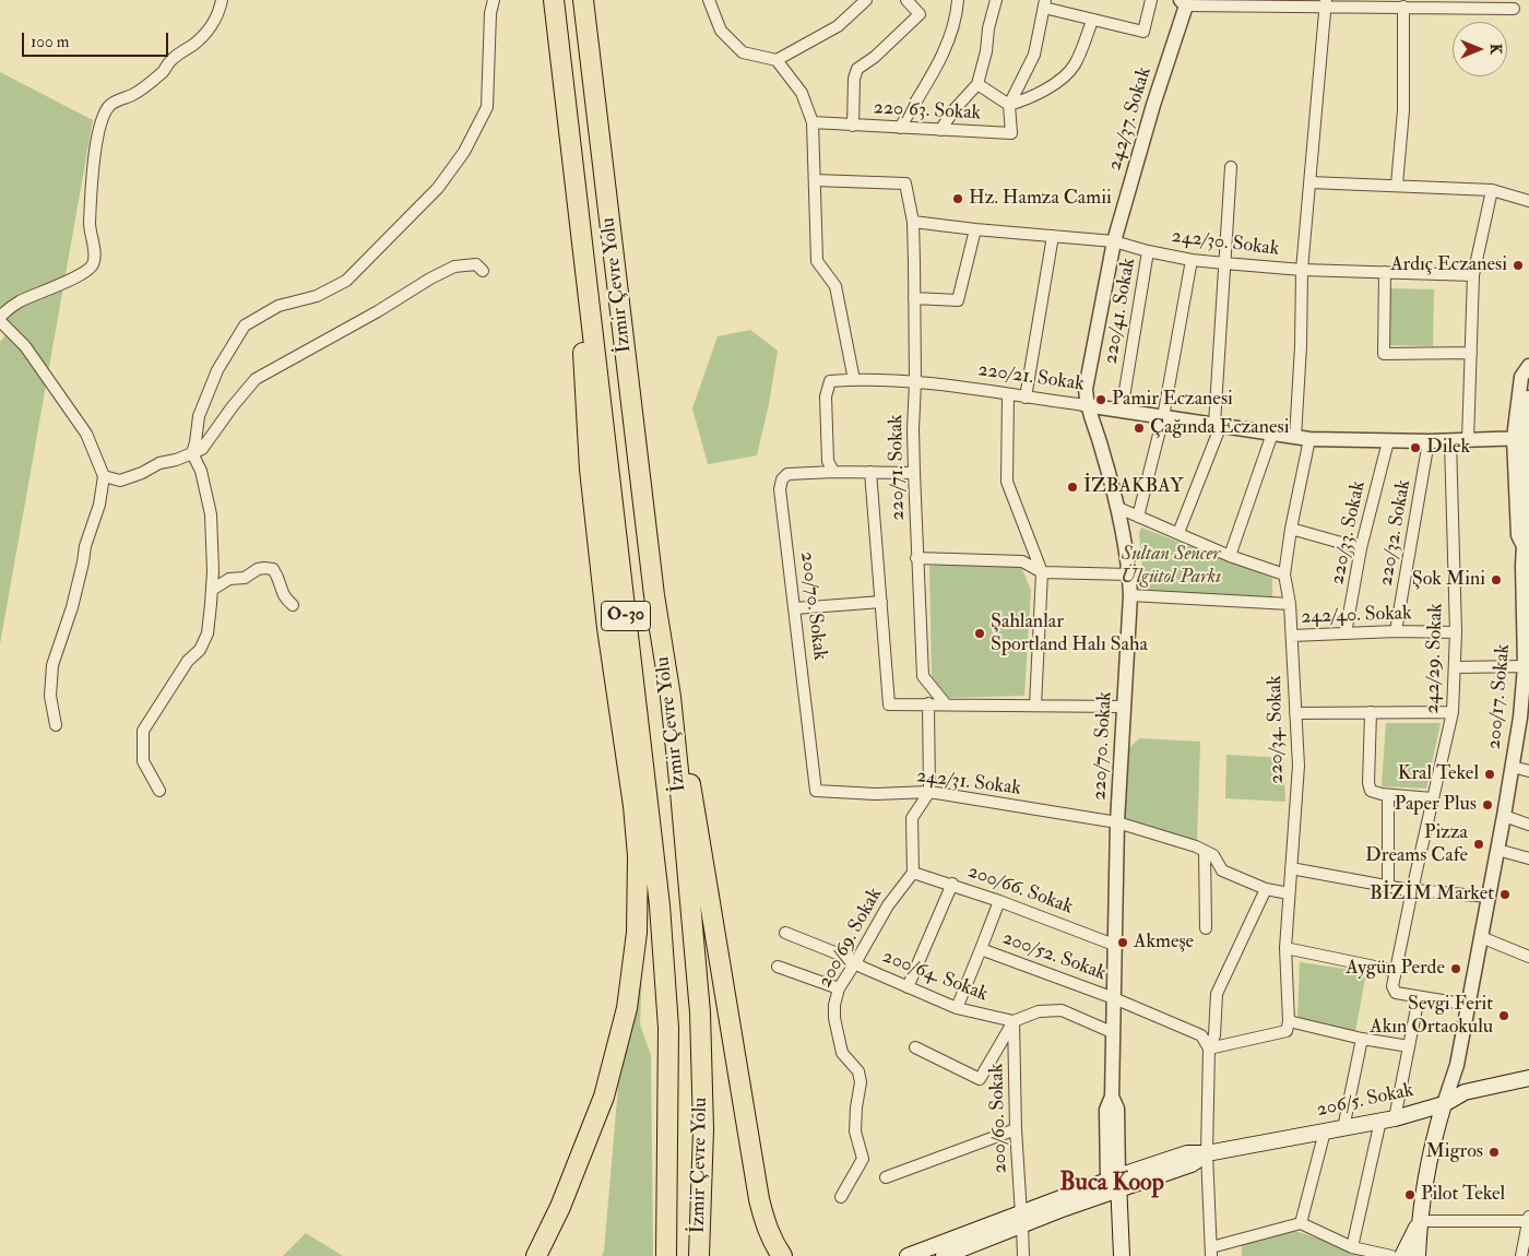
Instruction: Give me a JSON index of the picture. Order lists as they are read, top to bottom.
{
  "streets": {
    "highway": ["İzmir Çevre Yolu", "O-30"],
    "main road": ["206/5. Sokak"],
    "street": [
      "220/63. Sokak",
      "242/37. Sokak",
      "242/30. Sokak",
      "220/41. Sokak",
      "220/21. Sokak",
      "220/71. Sokak",
      "220/33. Sokak",
      "220/32. Sokak",
      "200/70. Sokak",
      "242/40. Sokak",
      "242/29. Sokak",
      "200/17. Sokak",
      "220/34. Sokak",
      "220/70. Sokak",
      "242/31. Sokak",
      "200/66. Sokak",
      "200/69. Sokak",
      "200/52. Sokak",
      "200/64. Sokak",
      "200/60. Sokak"
    ]
  },
  "crossings": [
    ["242/37. Sokak", "242/30. Sokak"],
    ["242/37. Sokak", "220/21. Sokak"],
    ["242/37. Sokak", "220/70. Sokak"],
    ["242/30. Sokak", "220/41. Sokak"],
    ["242/30. Sokak", "220/71. Sokak"],
    ["220/41. Sokak", "220/21. Sokak"],
    ["220/21. Sokak", "220/71. Sokak"],
    ["220/21. Sokak", "220/33. Sokak"],
    ["220/21. Sokak", "220/32. Sokak"],
    ["220/21. Sokak", "200/70. Sokak"],
    ["220/21. Sokak", "242/29. Sokak"],
    ["220/21. Sokak", "200/17. Sokak"],
    ["220/21. Sokak", "220/34. Sokak"],
    ["220/21. Sokak", "220/70. Sokak"],
    ["220/33. Sokak", "242/40. Sokak"],
    ["220/32. Sokak", "242/40. Sokak"],
    ["200/70. Sokak", "242/31. Sokak"],
    ["242/40. Sokak", "242/29. Sokak"],
    ["242/40. Sokak", "220/34. Sokak"],
    ["242/29. Sokak", "200/17. Sokak"],
    ["200/17. Sokak", "206/5. Sokak"],
    ["220/70. Sokak", "242/31. Sokak"],
    ["220/70. Sokak", "200/66. Sokak"],
    ["220/70. Sokak", "200/52. Sokak"],
    ["220/70. Sokak", "206/5. Sokak"],
    ["200/66. Sokak", "200/69. Sokak"],
    ["200/69. Sokak", "200/64. Sokak"],
    ["200/64. Sokak", "200/60. Sokak"],
    ["206/5. Sokak", "200/60. Sokak"]
  ],
  "districts": ["Buca Koop"],
  "parks": ["Sultan Sencer Ülgütol Parkı"],
  "places": [
    "Hz. Hamza Camii",
    "Ardıç Eczanesi",
    "Pamir Eczanesi",
    "Çağında Eczanesi",
    "Dilek",
    "İZBAKBAY",
    "Şok Mini",
    "Şahlanlar Sportland Halı Saha",
    "Kral Tekel",
    "Paper Plus",
    "Pizza Dreams Cafe",
    "BİZİM Market",
    "Akmeşe",
    "Aygün Perde",
    "Sevgi Ferit Akın Ortaokulu",
    "Migros",
    "Pilot Tekel"
  ],
  "scale_bar": "100 m",
  "north": "right"
}
